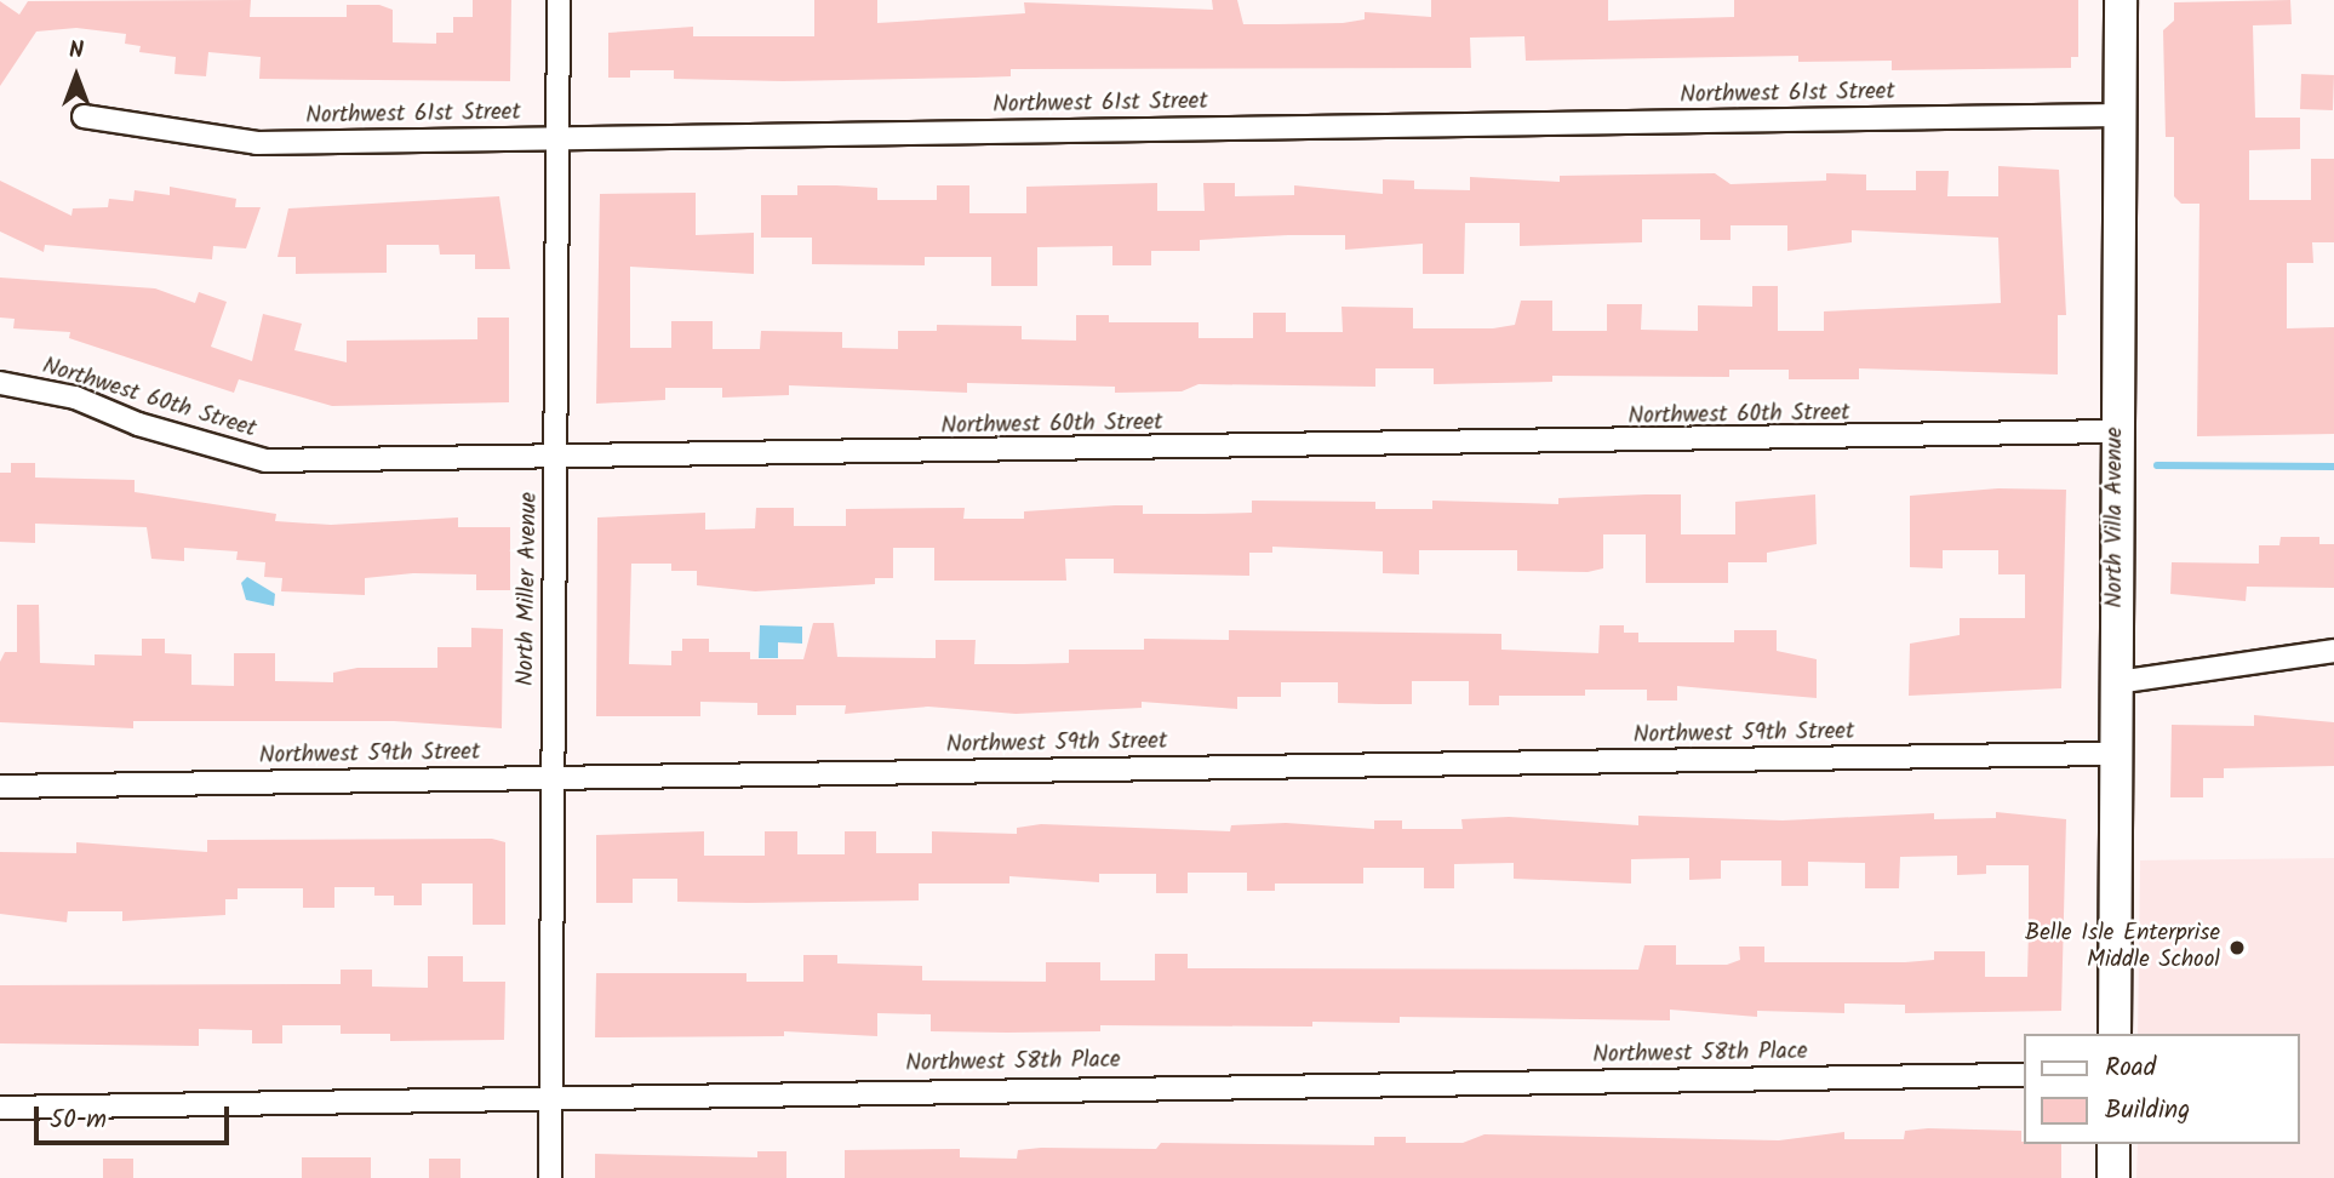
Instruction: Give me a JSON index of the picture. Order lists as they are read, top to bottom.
{
  "streets": {
    "street": [
      "Northwest 61st Street",
      "Northwest 60th Street",
      "North Villa Avenue",
      "North Miller Avenue",
      "Northwest 59th Street",
      "Northwest 58th Place"
    ]
  },
  "crossings": [
    ["Northwest 61st Street", "North Villa Avenue"],
    ["Northwest 61st Street", "North Miller Avenue"],
    ["Northwest 60th Street", "North Villa Avenue"],
    ["Northwest 60th Street", "North Miller Avenue"],
    ["North Villa Avenue", "Northwest 59th Street"],
    ["North Miller Avenue", "Northwest 59th Street"],
    ["North Miller Avenue", "Northwest 58th Place"]
  ],
  "places": ["Belle Isle Enterprise Middle School"],
  "legend": ["Road", "Building"],
  "scale_bar": "50 m",
  "north": "top"
}
